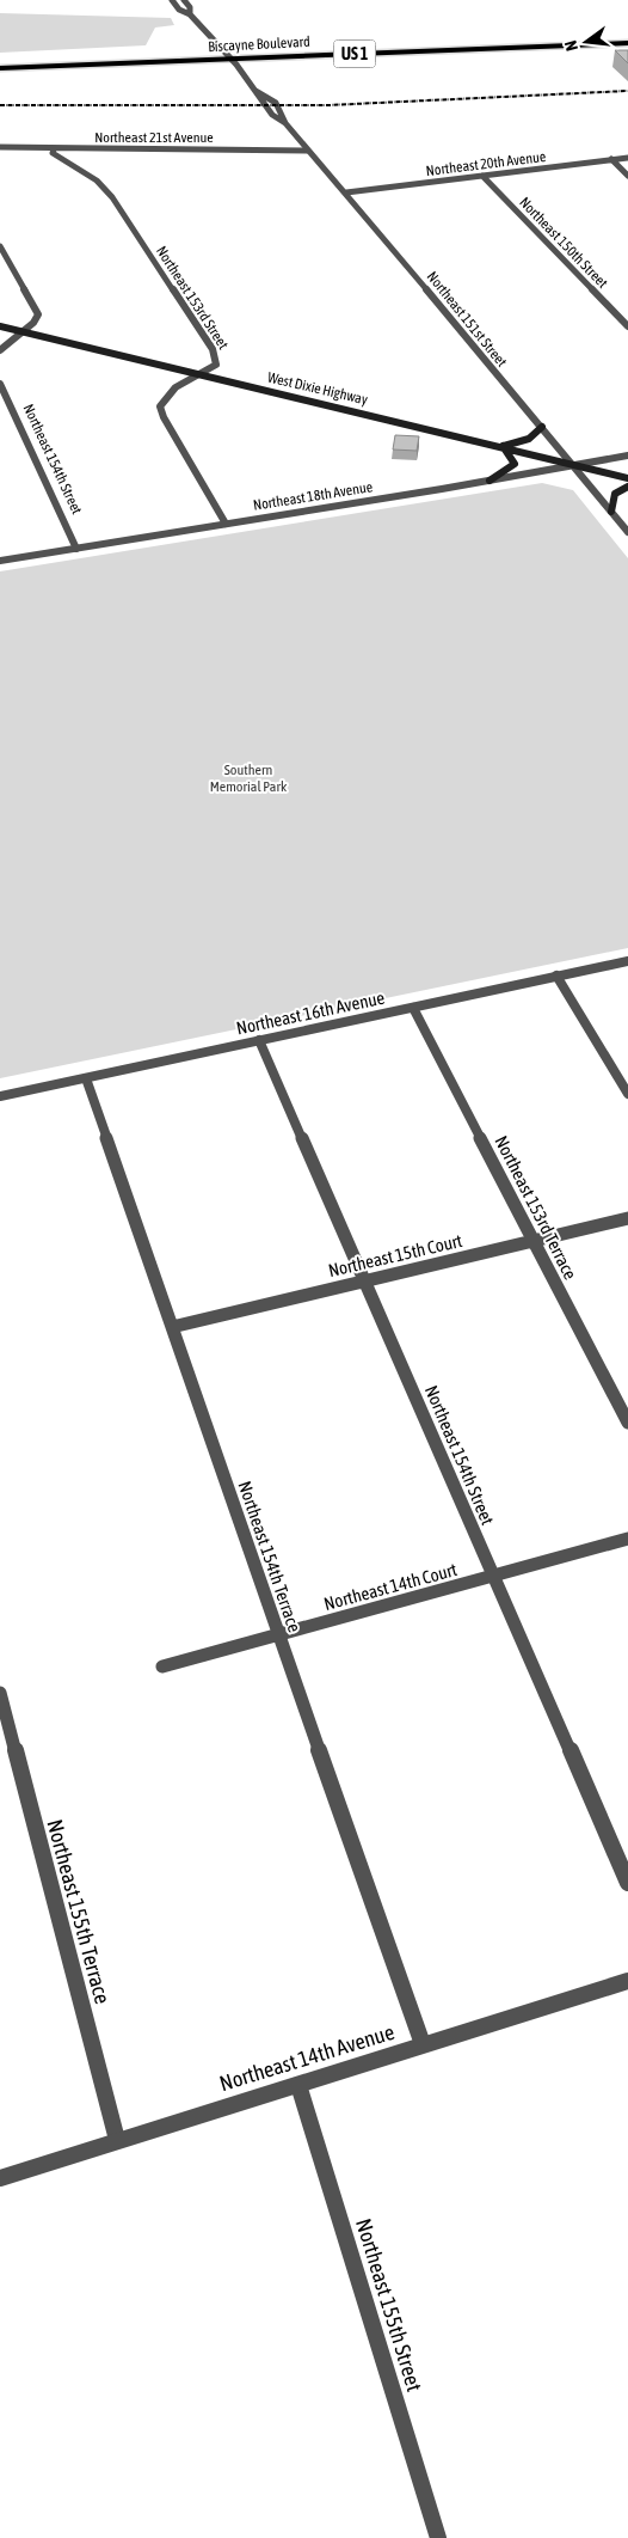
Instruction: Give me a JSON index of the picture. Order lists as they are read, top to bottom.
{
  "streets": {
    "main road": ["Biscayne Boulevard", "US 1", "West Dixie Highway"],
    "street": [
      "Northeast 21st Avenue",
      "Northeast 20th Avenue",
      "Northeast 150th Street",
      "Northeast 153rd Street",
      "Northeast 151st Street",
      "Northeast 154th Street",
      "Northeast 18th Avenue",
      "Northeast 16th Avenue",
      "Northeast 153rd Terrace",
      "Northeast 15th Court",
      "Northeast 154th Terrace",
      "Northeast 14th Court",
      "Northeast 155th Terrace",
      "Northeast 14th Avenue",
      "Northeast 155th Street"
    ]
  },
  "crossings": [
    ["Biscayne Boulevard", "Northeast 151st Street"],
    ["Northeast 21st Avenue", "Northeast 153rd Street"],
    ["Northeast 21st Avenue", "Northeast 151st Street"],
    ["Northeast 20th Avenue", "Northeast 150th Street"],
    ["Northeast 20th Avenue", "Northeast 151st Street"],
    ["Northeast 153rd Street", "West Dixie Highway"],
    ["Northeast 153rd Street", "Northeast 18th Avenue"],
    ["Northeast 151st Street", "West Dixie Highway"],
    ["Northeast 151st Street", "Northeast 18th Avenue"],
    ["West Dixie Highway", "Northeast 18th Avenue"],
    ["Northeast 154th Street", "Northeast 18th Avenue"],
    ["Northeast 154th Street", "Northeast 16th Avenue"],
    ["Northeast 154th Street", "Northeast 15th Court"],
    ["Northeast 154th Street", "Northeast 14th Court"],
    ["Northeast 16th Avenue", "Northeast 153rd Terrace"],
    ["Northeast 16th Avenue", "Northeast 154th Terrace"],
    ["Northeast 153rd Terrace", "Northeast 15th Court"],
    ["Northeast 15th Court", "Northeast 154th Terrace"],
    ["Northeast 154th Terrace", "Northeast 14th Court"],
    ["Northeast 154th Terrace", "Northeast 14th Avenue"],
    ["Northeast 155th Terrace", "Northeast 14th Avenue"],
    ["Northeast 14th Avenue", "Northeast 155th Street"]
  ],
  "parks": ["Southern Memorial Park"],
  "north": "left"
}
